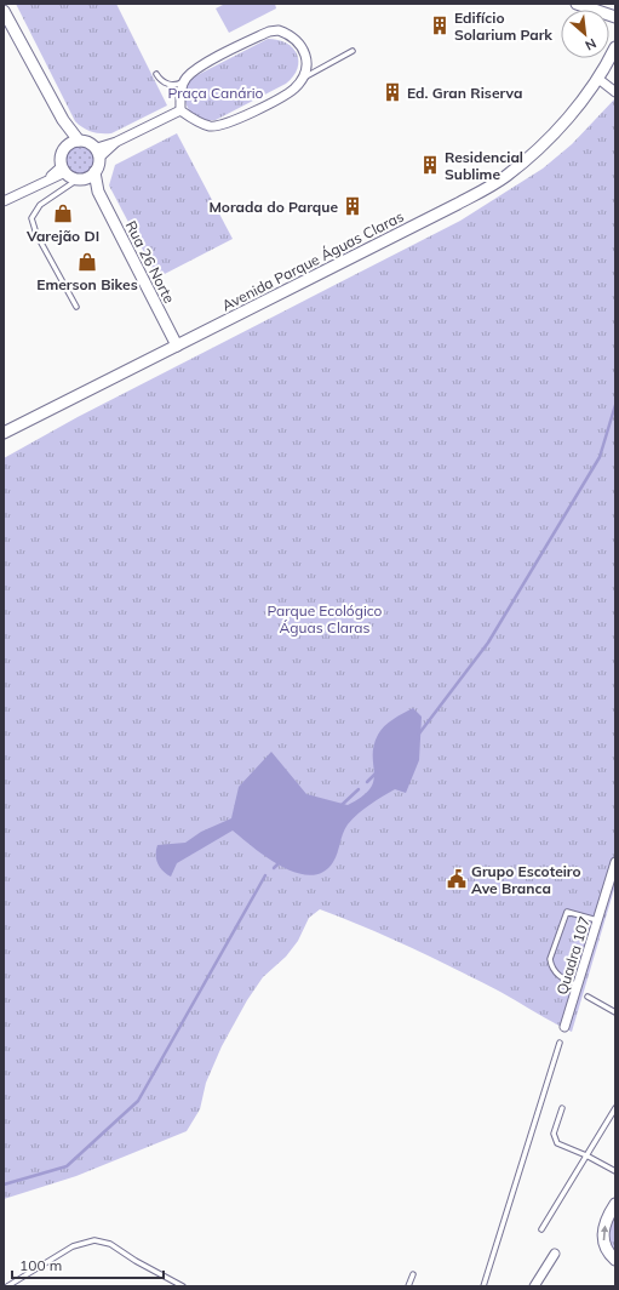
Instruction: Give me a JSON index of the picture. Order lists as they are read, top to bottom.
{
  "streets": {
    "street": ["Avenida Parque Águas Claras", "Rua 26 Norte", "Quadra 107"]
  },
  "crossings": [
    ["Avenida Parque Águas Claras", "Rua 26 Norte"]
  ],
  "parks": ["Praça Canário", "Parque Ecológico Águas Claras"],
  "places": {
    "building": [
      "Edifício Solarium Park",
      "Ed. Gran Riserva",
      "Residencial Sublime",
      "Morada do Parque"
    ],
    "shop": ["Varejão DI", "Emerson Bikes"],
    "public building": ["Grupo Escoteiro Ave Branca"]
  },
  "scale_bar": "100 m",
  "north": "bottom right"
}
